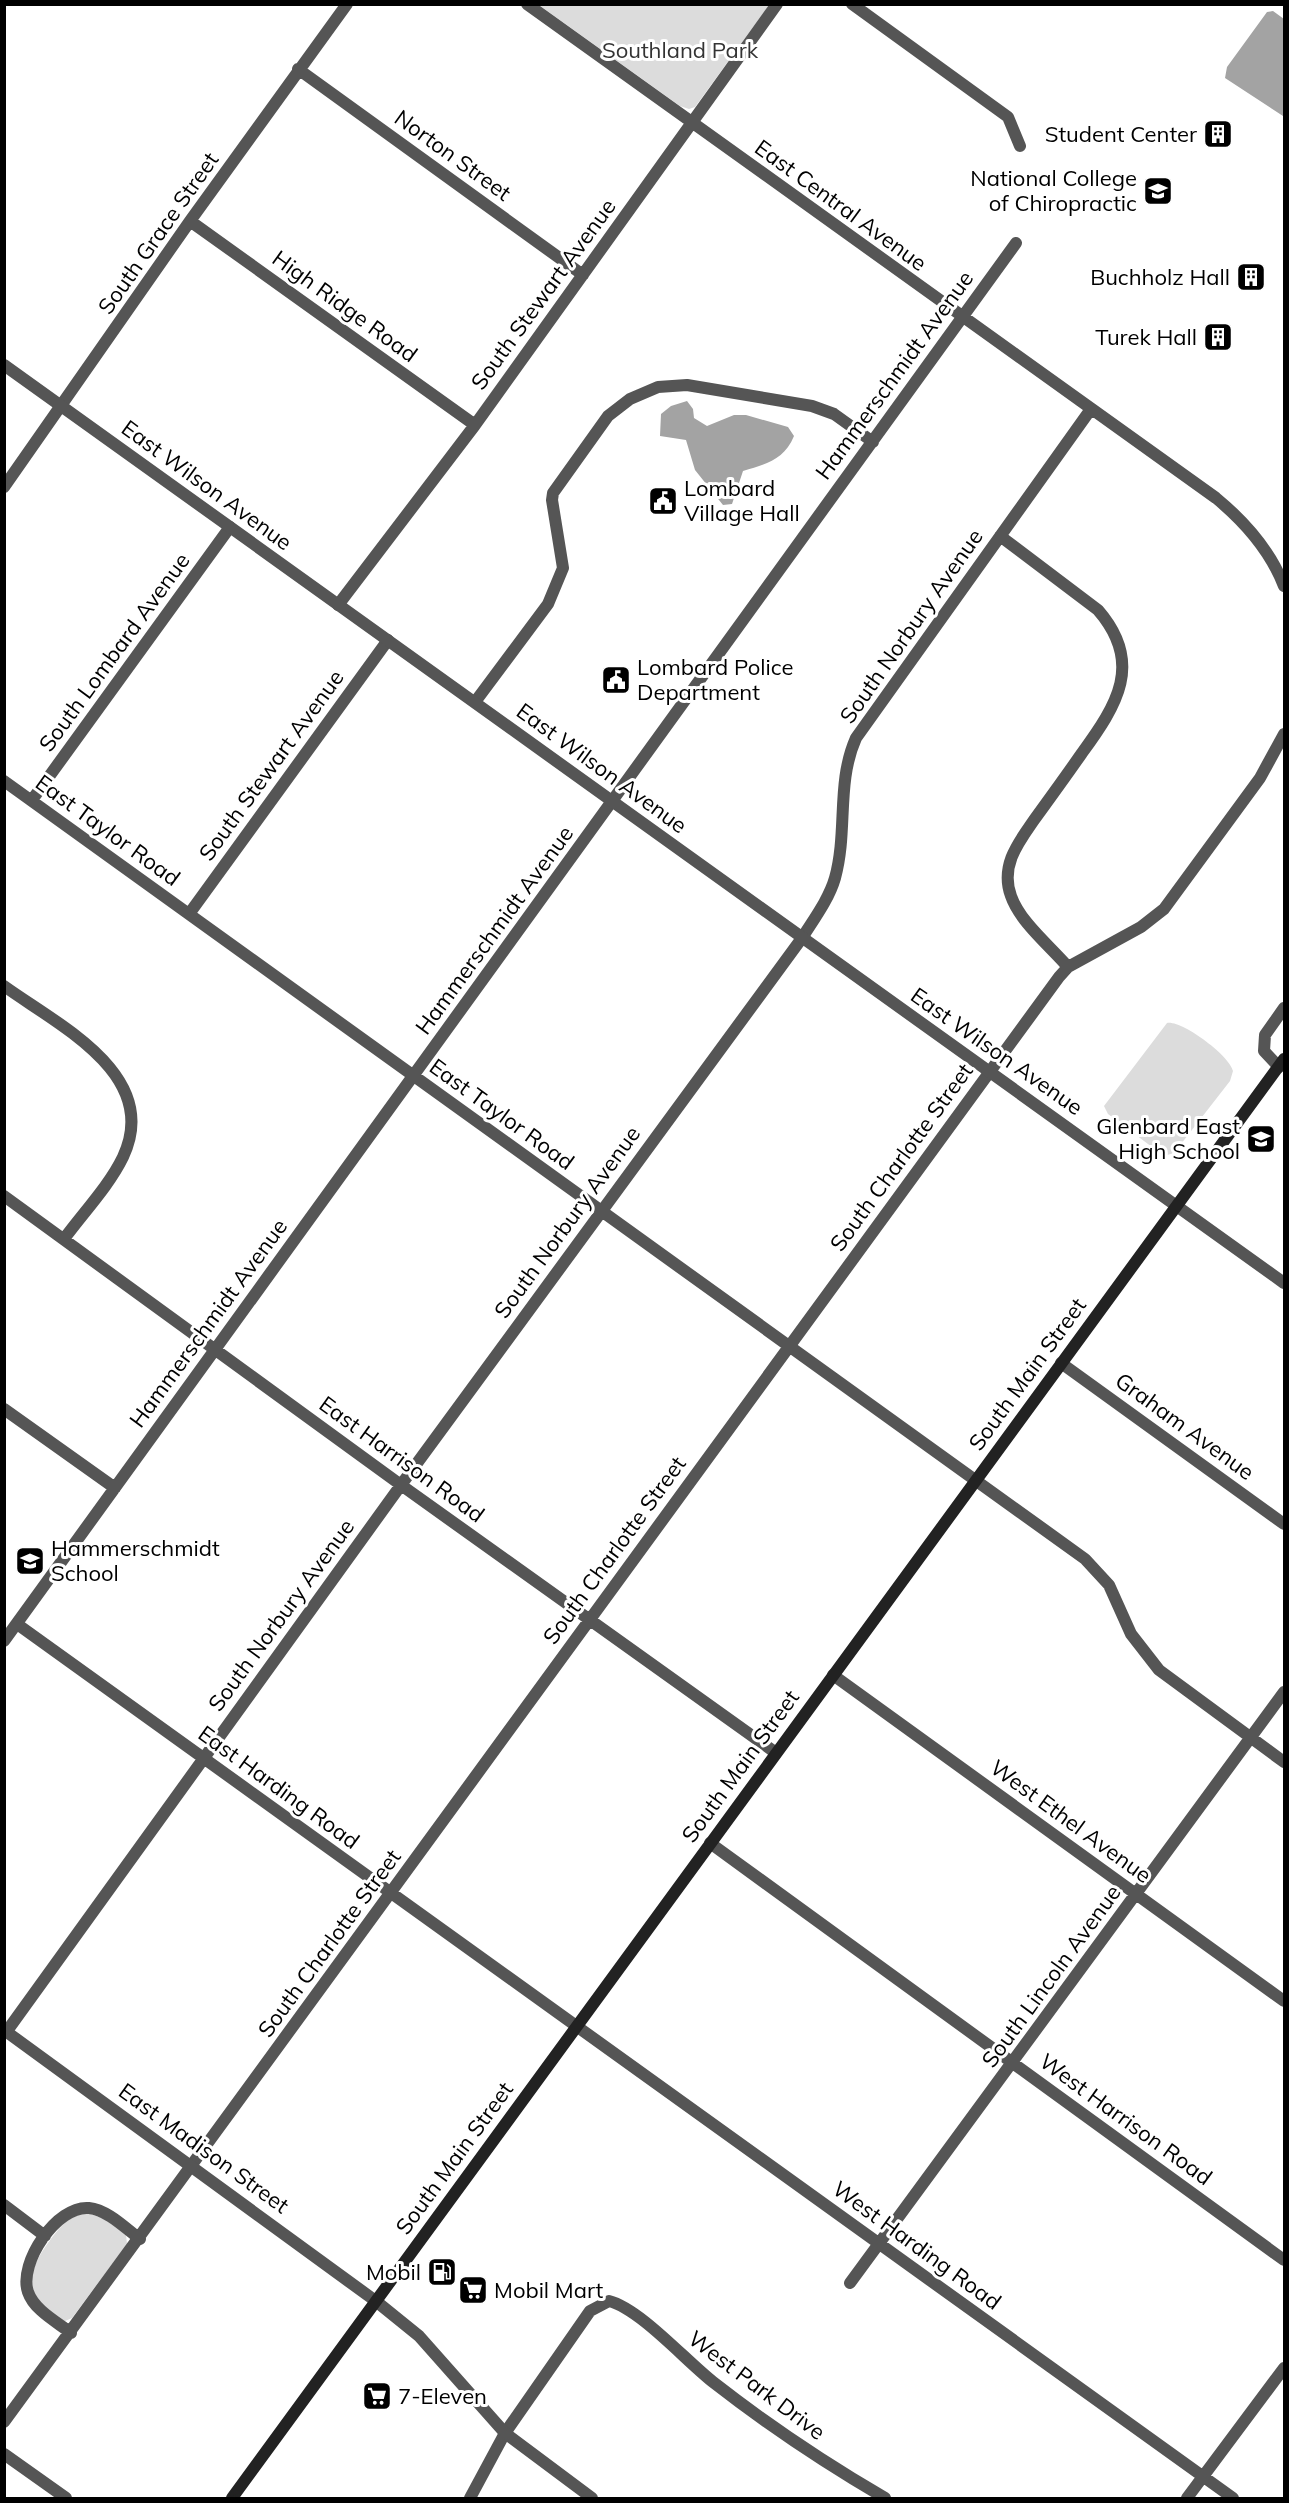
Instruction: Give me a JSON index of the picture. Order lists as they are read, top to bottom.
{
  "streets": {
    "main road": ["South Main Street"],
    "street": [
      "Norton Street",
      "East Central Avenue",
      "South Grace Street",
      "South Stewart Avenue",
      "High Ridge Road",
      "Hammerschmidt Avenue",
      "East Wilson Avenue",
      "South Norbury Avenue",
      "South Lombard Avenue",
      "East Taylor Road",
      "South Charlotte Street",
      "Graham Avenue",
      "East Harrison Road",
      "East Harding Road",
      "West Ethel Avenue",
      "South Lincoln Avenue",
      "West Harrison Road",
      "East Madison Street",
      "West Harding Road",
      "West Park Drive"
    ]
  },
  "crossings": [
    ["Norton Street", "South Grace Street"],
    ["Norton Street", "South Stewart Avenue"],
    ["East Central Avenue", "South Stewart Avenue"],
    ["East Central Avenue", "Hammerschmidt Avenue"],
    ["East Central Avenue", "South Norbury Avenue"],
    ["South Grace Street", "High Ridge Road"],
    ["South Grace Street", "East Wilson Avenue"],
    ["South Stewart Avenue", "High Ridge Road"],
    ["South Stewart Avenue", "East Wilson Avenue"],
    ["South Stewart Avenue", "East Taylor Road"],
    ["Hammerschmidt Avenue", "East Wilson Avenue"],
    ["Hammerschmidt Avenue", "East Taylor Road"],
    ["Hammerschmidt Avenue", "East Harrison Road"],
    ["Hammerschmidt Avenue", "East Harding Road"],
    ["East Wilson Avenue", "South Norbury Avenue"],
    ["East Wilson Avenue", "South Lombard Avenue"],
    ["East Wilson Avenue", "South Charlotte Street"],
    ["East Wilson Avenue", "South Main Street"],
    ["South Norbury Avenue", "East Taylor Road"],
    ["South Norbury Avenue", "East Harrison Road"],
    ["South Norbury Avenue", "East Harding Road"],
    ["South Norbury Avenue", "East Madison Street"],
    ["South Lombard Avenue", "East Taylor Road"],
    ["East Taylor Road", "South Charlotte Street"],
    ["East Taylor Road", "South Main Street"],
    ["East Taylor Road", "South Lincoln Avenue"],
    ["South Charlotte Street", "East Harrison Road"],
    ["South Charlotte Street", "East Harding Road"],
    ["South Charlotte Street", "East Madison Street"],
    ["South Main Street", "Graham Avenue"],
    ["South Main Street", "East Harrison Road"],
    ["South Main Street", "East Harding Road"],
    ["South Main Street", "West Ethel Avenue"],
    ["South Main Street", "West Harrison Road"],
    ["South Main Street", "East Madison Street"],
    ["South Main Street", "West Harding Road"],
    ["East Harding Road", "West Harding Road"],
    ["West Ethel Avenue", "South Lincoln Avenue"],
    ["South Lincoln Avenue", "West Harrison Road"],
    ["South Lincoln Avenue", "West Harding Road"],
    ["East Madison Street", "West Park Drive"]
  ],
  "parks": ["Southland Park"],
  "places": {
    "building": ["Student Center", "Buchholz Hall", "Turek Hall"],
    "school or university": ["National College of Chiropractic", "Glenbard East High School", "Hammerschmidt School"],
    "public building": ["Lombard Village Hall", "Lombard Police Department"],
    "fuel station": ["Mobil"],
    "supermarket": ["Mobil Mart", "7-Eleven"]
  }
}
